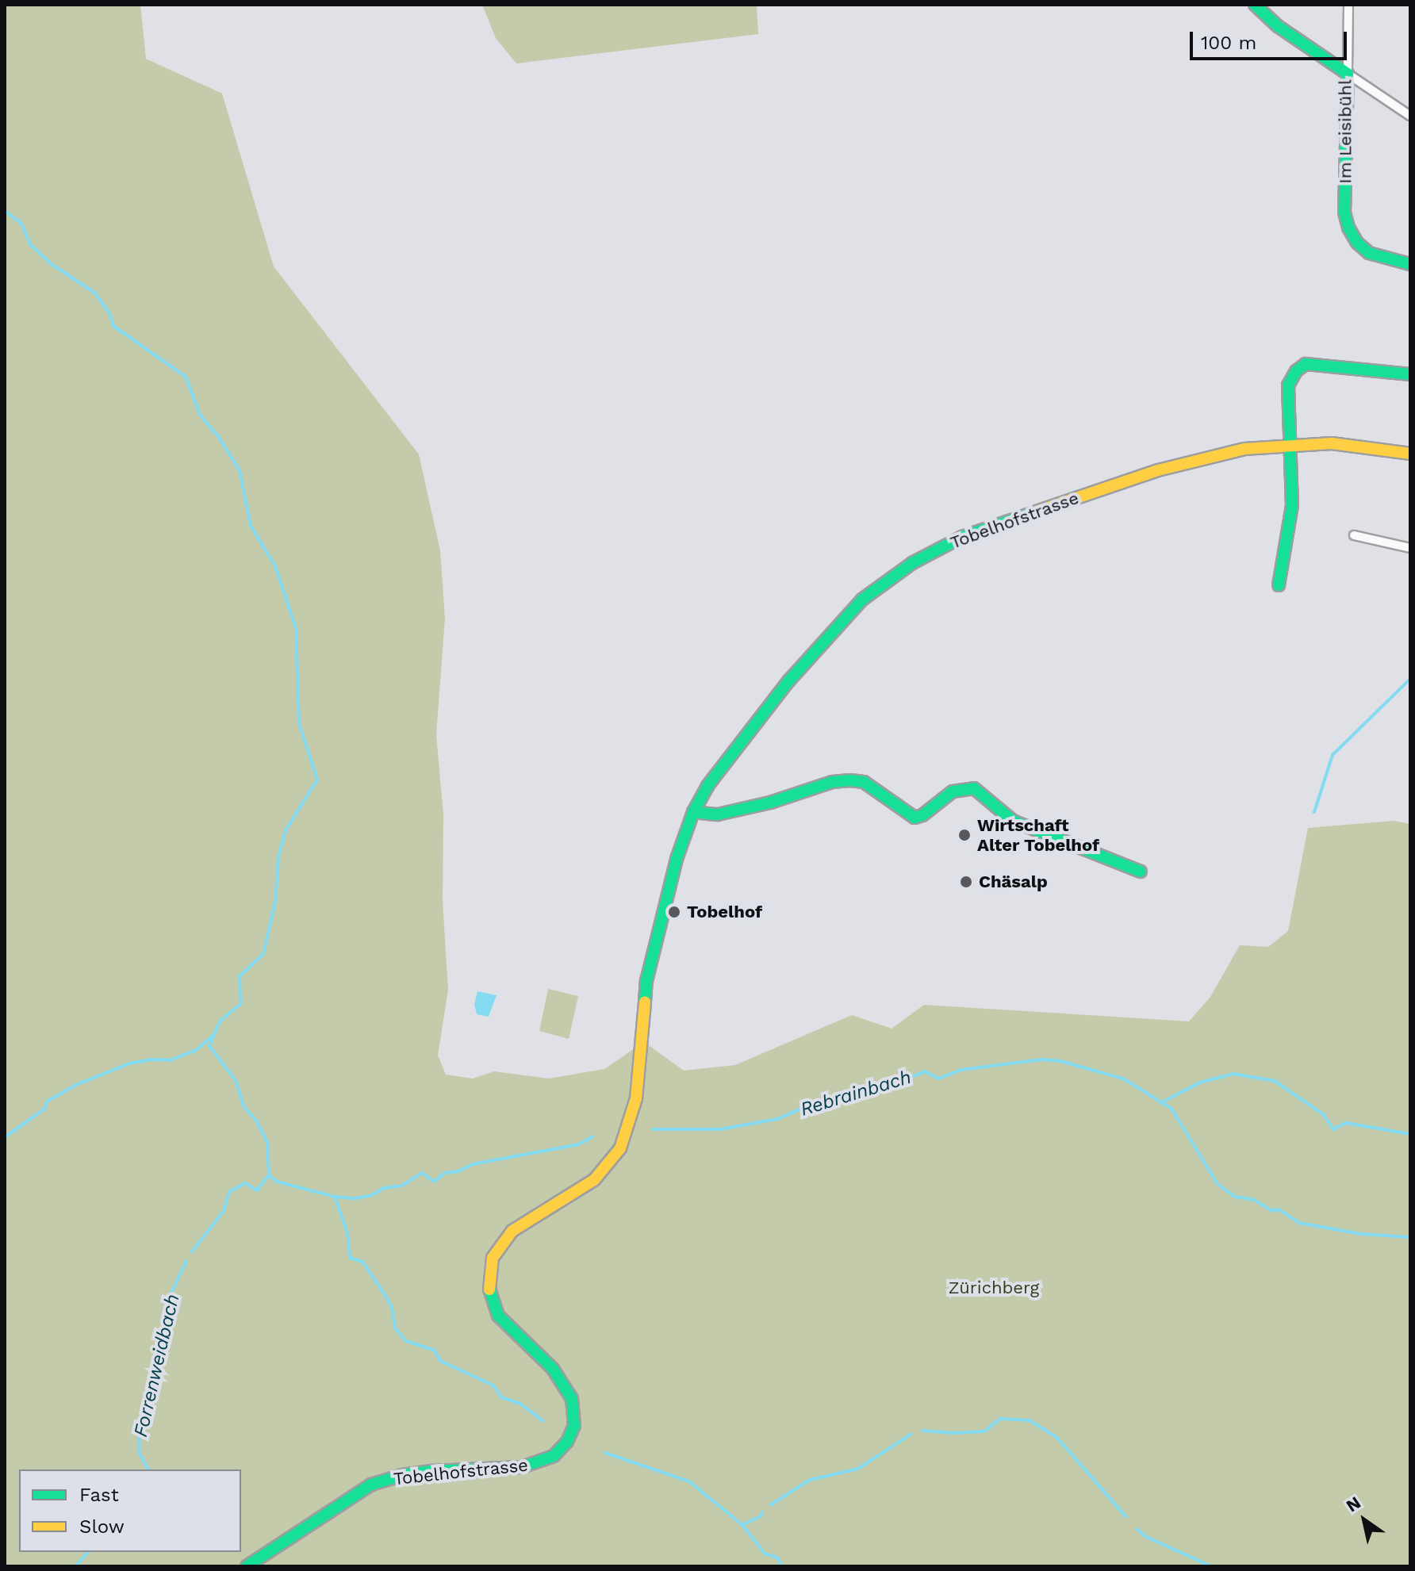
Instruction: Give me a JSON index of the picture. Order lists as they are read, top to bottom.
{
  "streets": {
    "main road": ["Im Leisibühl", "Tobelhofstrasse"]
  },
  "water": ["Rebrainbach", "Forrenweidbach"],
  "parks": ["Zürichberg"],
  "places": ["Wirtschaft Alter Tobelhof", "Chäsalp", "Tobelhof"],
  "legend": ["Fast", "Slow"],
  "scale_bar": "100 m",
  "north": "top left"
}
